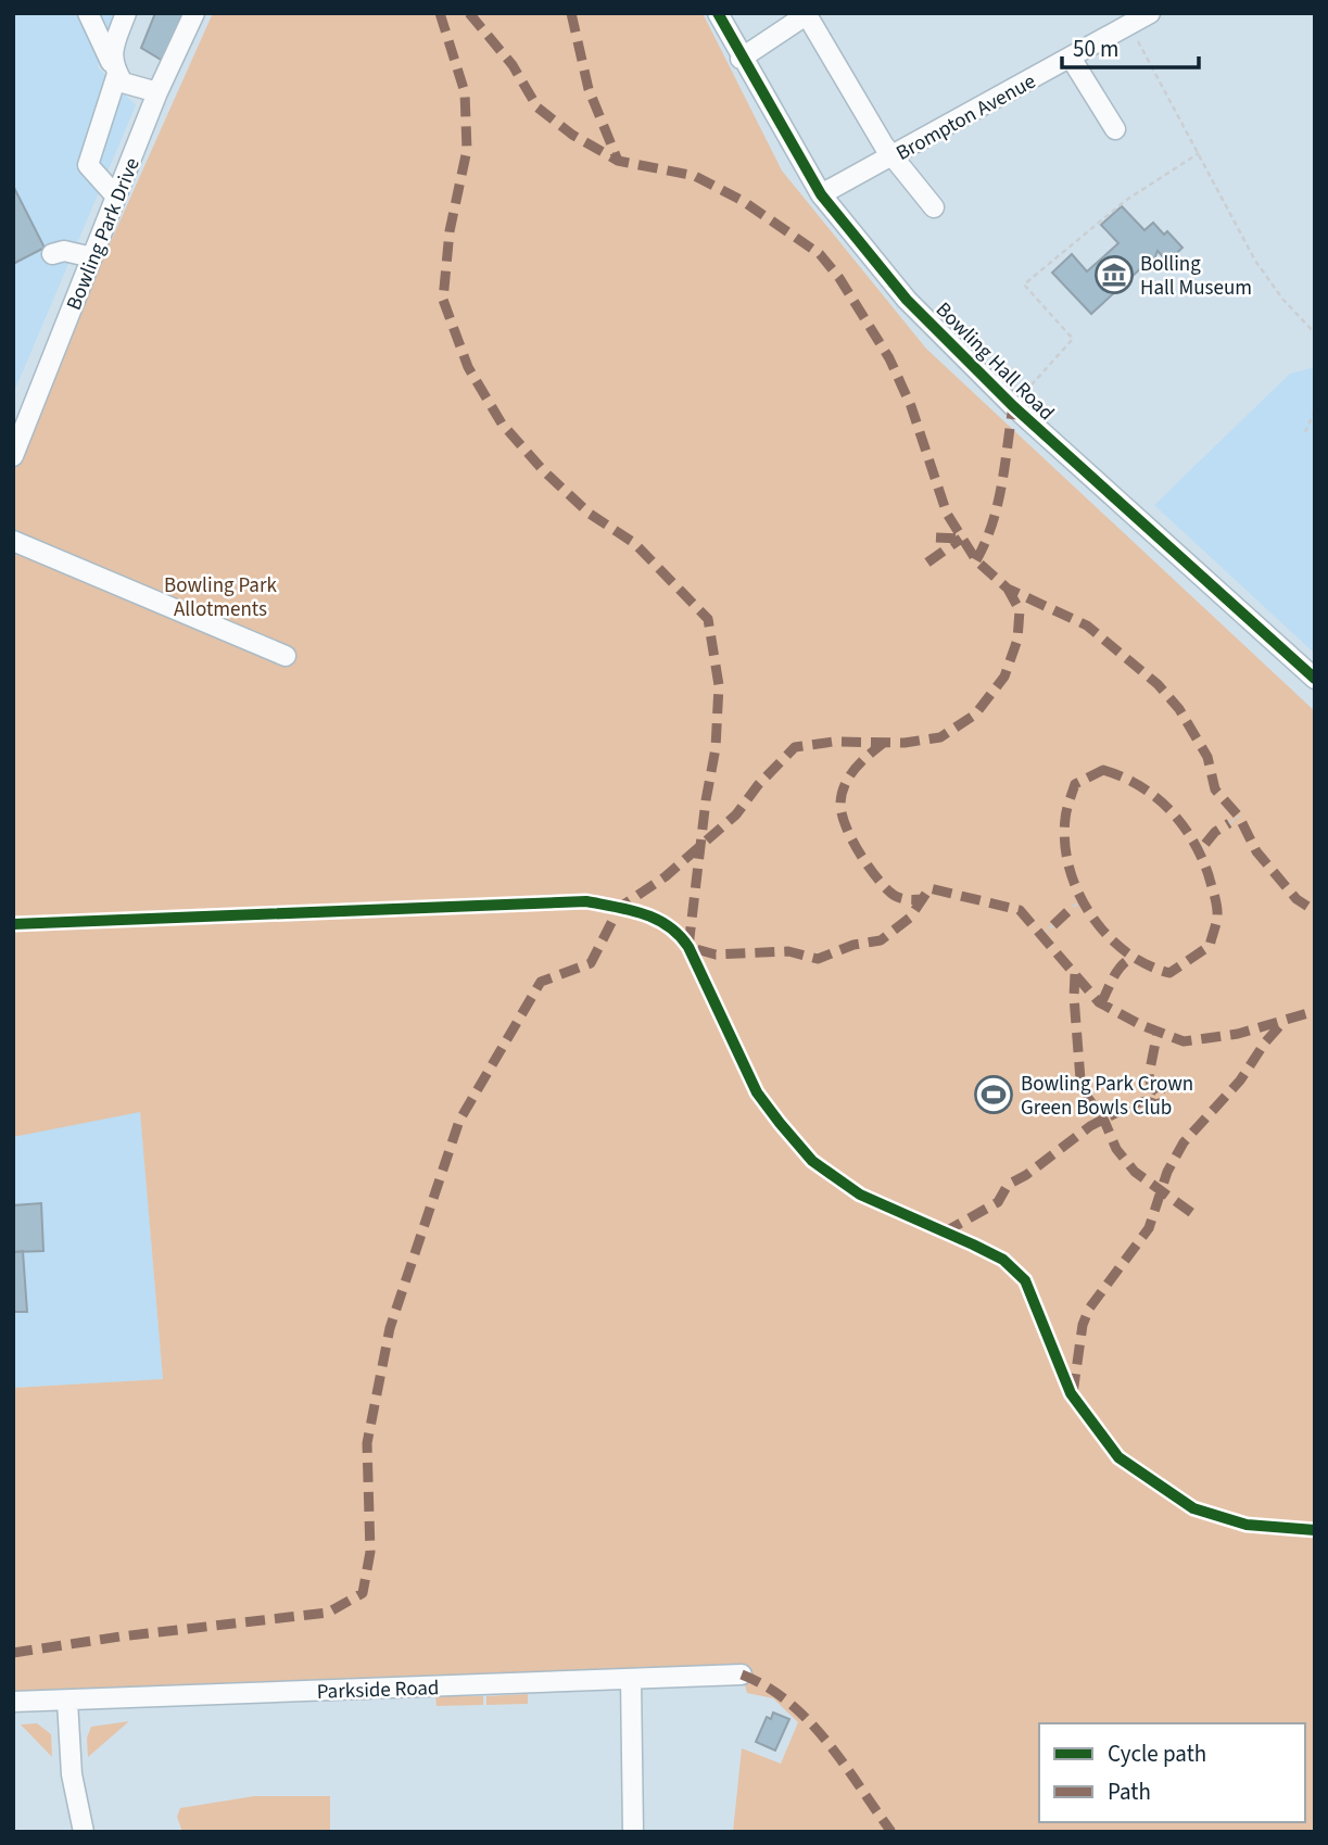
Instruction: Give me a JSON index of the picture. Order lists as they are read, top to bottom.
{
  "streets": {
    "street": [
      "Brompton Avenue",
      "Bowling Park Drive",
      "Bowling Hall Road",
      "Parkside Road"
    ]
  },
  "crossings": [
    ["Brompton Avenue", "Bowling Hall Road"]
  ],
  "parks": ["Bowling Park Allotments"],
  "places": {
    "museum": ["Bolling Hall Museum"],
    "sports": ["Bowling Park Crown Green Bowls Club"]
  },
  "legend": ["Cycle path", "Path"],
  "scale_bar": "50 m"
}
